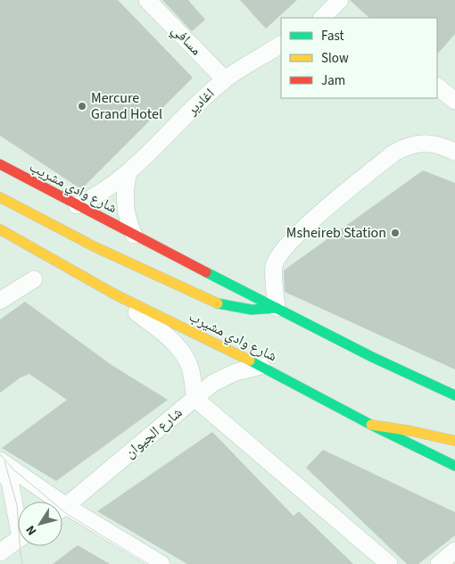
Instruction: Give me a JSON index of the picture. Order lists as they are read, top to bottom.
{
  "streets": {
    "street": [
      "مسافي",
      "اغادير",
      "شارع وادي مشريب",
      "شارع وادي مشيرب",
      "شارع الجيوان"
    ]
  },
  "crossings": [
    ["مسافي", "اغادير"],
    ["اغادير", "شارع وادي مشريب"],
    ["شارع وادي مشيرب", "شارع الجيوان"]
  ],
  "places": ["Mercure Grand Hotel", "Msheireb Station"],
  "legend": ["Fast", "Slow", "Jam"],
  "north": "bottom left"
}
